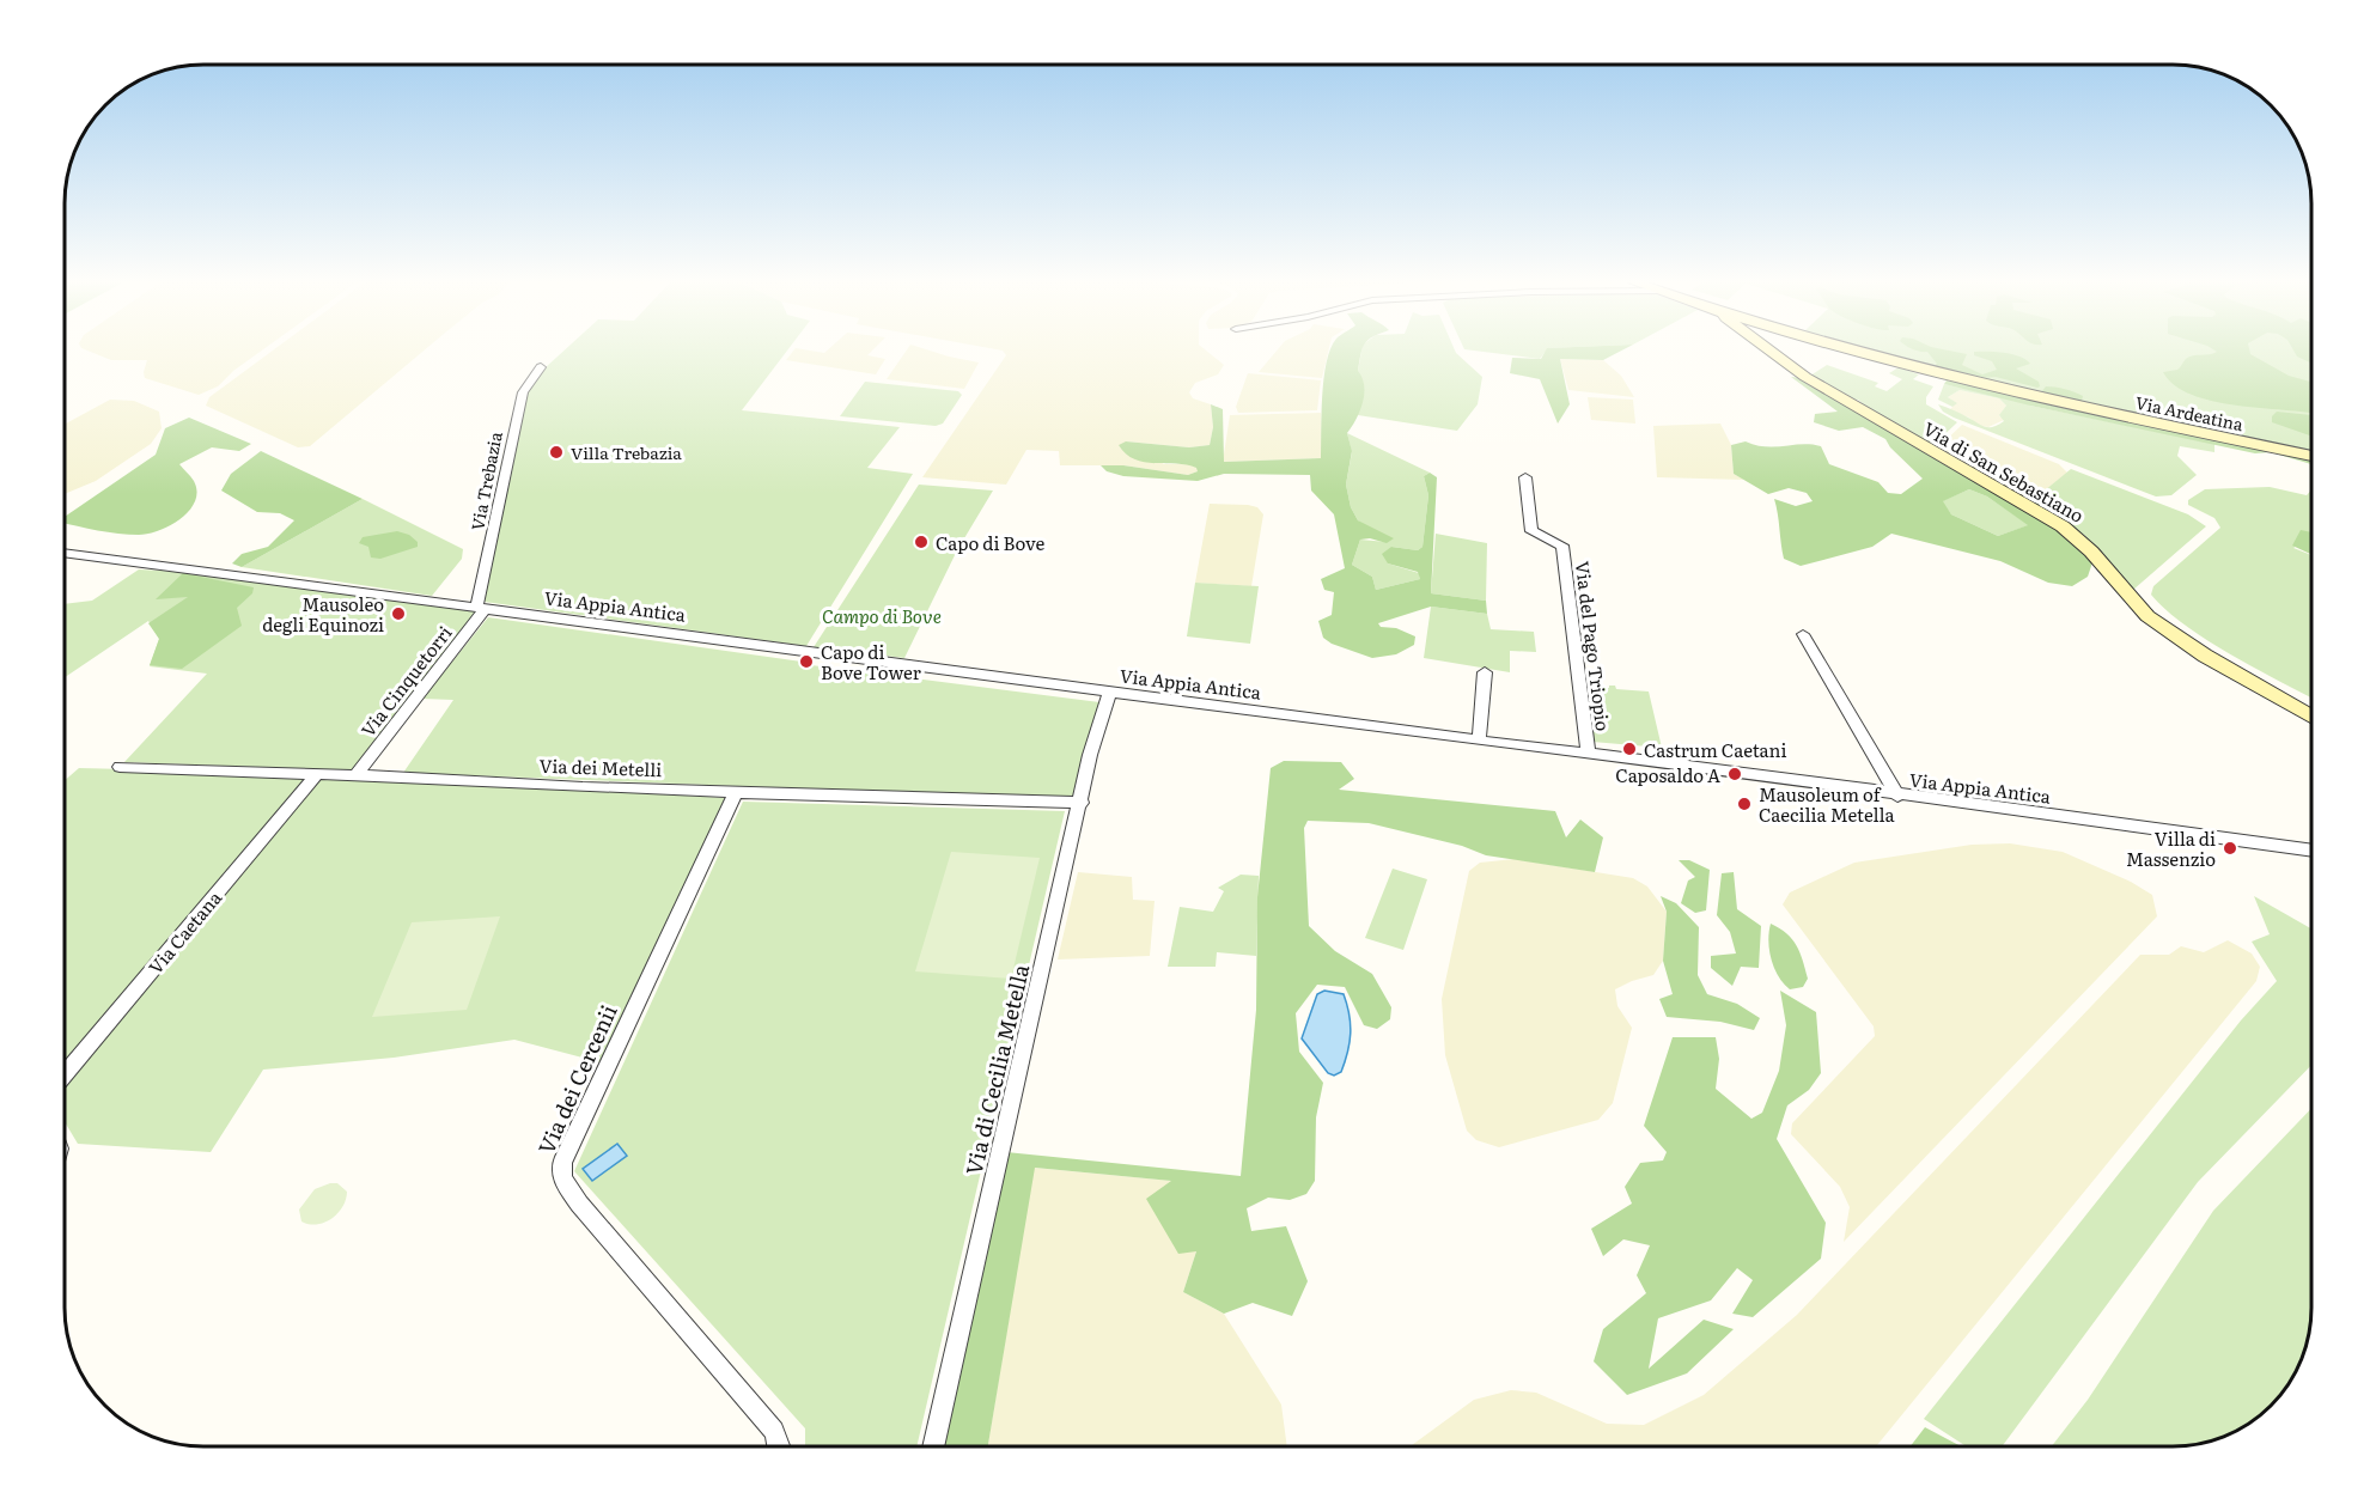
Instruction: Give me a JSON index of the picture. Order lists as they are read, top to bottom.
{
  "streets": {
    "main road": ["Via Ardeatina", "Via di San Sebastiano"],
    "street": [
      "Via Trebazia",
      "Via Appia Antica",
      "Via del Pago Triopio",
      "Via Cinquetorri",
      "Via dei Metelli",
      "Via Caetana",
      "Via di Cecilia Metella",
      "Via dei Cercenii"
    ]
  },
  "crossings": [
    ["Via Trebazia", "Via Appia Antica"],
    ["Via Trebazia", "Via Cinquetorri"],
    ["Via Appia Antica", "Via del Pago Triopio"],
    ["Via Appia Antica", "Via Cinquetorri"],
    ["Via Appia Antica", "Via di Cecilia Metella"],
    ["Via Cinquetorri", "Via dei Metelli"],
    ["Via dei Metelli", "Via Caetana"],
    ["Via dei Metelli", "Via di Cecilia Metella"],
    ["Via dei Metelli", "Via dei Cercenii"]
  ],
  "parks": ["Campo di Bove"],
  "places": [
    "Villa Trebazia",
    "Capo di Bove",
    "Mausoleo degli Equinozi",
    "Capo di Bove Tower",
    "Castrum Caetani",
    "Caposaldo A",
    "Mausoleum of Caecilia Metella",
    "Villa di Massenzio"
  ]
}
